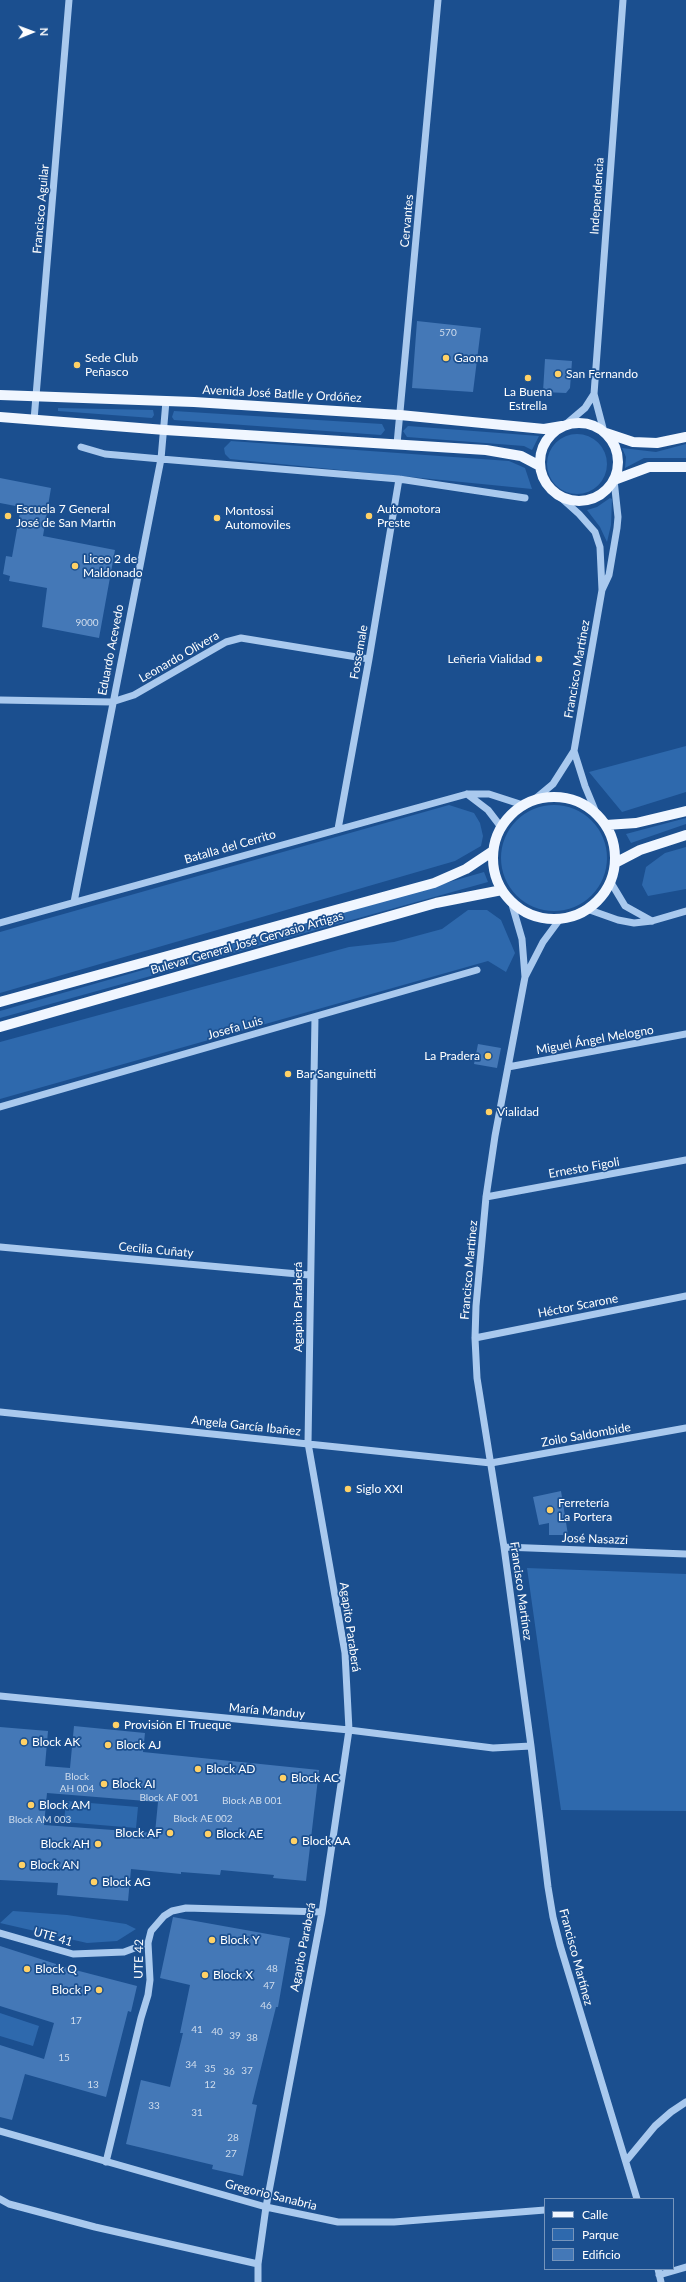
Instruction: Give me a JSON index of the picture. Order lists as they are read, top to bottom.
{
  "streets": {
    "main road": ["Avenida José Batlle y Ordóñez", "Bulevar General José Gervasio Artigas"],
    "street": [
      "Independencia",
      "Francisco Aguilar",
      "Cervantes",
      "Eduardo Acevedo",
      "Fossemale",
      "Leonardo Olivera",
      "Francisco Martínez",
      "Batalla del Cerrito",
      "Josefa Luis",
      "Miguel Ángel Melogno",
      "Ernesto Figoli",
      "Cecilia Cuñaty",
      "Héctor Scarone",
      "Agapito Paraberá",
      "Angela García Ibañez",
      "Zoilo Saldombide",
      "José Nasazzi",
      "María Manduy",
      "UTE 41",
      "UTE 42",
      "Gregorio Sanabria"
    ]
  },
  "crossings": [
    ["Independencia", "Avenida José Batlle y Ordóñez"],
    ["Independencia", "Francisco Martínez"],
    ["Francisco Aguilar", "Avenida José Batlle y Ordóñez"],
    ["Cervantes", "Avenida José Batlle y Ordóñez"],
    ["Avenida José Batlle y Ordóñez", "Eduardo Acevedo"],
    ["Avenida José Batlle y Ordóñez", "Francisco Martínez"],
    ["Eduardo Acevedo", "Leonardo Olivera"],
    ["Eduardo Acevedo", "Batalla del Cerrito"],
    ["Fossemale", "Leonardo Olivera"],
    ["Fossemale", "Batalla del Cerrito"],
    ["Francisco Martínez", "Batalla del Cerrito"],
    ["Francisco Martínez", "Bulevar General José Gervasio Artigas"],
    ["Francisco Martínez", "Miguel Ángel Melogno"],
    ["Francisco Martínez", "Ernesto Figoli"],
    ["Francisco Martínez", "Héctor Scarone"],
    ["Francisco Martínez", "Angela García Ibañez"],
    ["Francisco Martínez", "Zoilo Saldombide"],
    ["Francisco Martínez", "José Nasazzi"],
    ["Francisco Martínez", "María Manduy"],
    ["Batalla del Cerrito", "Bulevar General José Gervasio Artigas"],
    ["Josefa Luis", "Agapito Paraberá"],
    ["Cecilia Cuñaty", "Agapito Paraberá"],
    ["Agapito Paraberá", "Angela García Ibañez"],
    ["Agapito Paraberá", "María Manduy"],
    ["Agapito Paraberá", "UTE 42"],
    ["Agapito Paraberá", "Gregorio Sanabria"],
    ["Angela García Ibañez", "Zoilo Saldombide"],
    ["UTE 41", "UTE 42"],
    ["UTE 42", "Gregorio Sanabria"]
  ],
  "places": [
    "Gaona",
    "Sede Club Peñasco",
    "San Fernando",
    "La Buena Estrella",
    "Escuela 7 General José de San Martín",
    "Automotora Preste",
    "Montossi Automoviles",
    "Liceo 2 de Maldonado",
    "Leñeria Vialidad",
    "La Pradera",
    "Bar Sanguinetti",
    "Vialidad",
    "Siglo XXI",
    "Ferretería La Portera",
    "Provisión El Trueque",
    "Block AK",
    "Block AJ",
    "Block AD",
    "Block AC",
    "Block AI",
    "Block AM",
    "Block AF",
    "Block AE",
    "Block AA",
    "Block AH",
    "Block AN",
    "Block AG",
    "Block Y",
    "Block Q",
    "Block X",
    "Block P"
  ],
  "house_numbers": [
    "570",
    "9000",
    "Block AH 004",
    "Block AF 001",
    "Block AB 001",
    "Block AE 002",
    "Block AM 003",
    "48",
    "47",
    "46",
    "17",
    "41",
    "40",
    "39",
    "38",
    "15",
    "34",
    "35",
    "37",
    "36",
    "13",
    "12",
    "33",
    "31",
    "28",
    "27"
  ],
  "legend": ["Calle", "Parque", "Edificio"],
  "north": "right"
}
